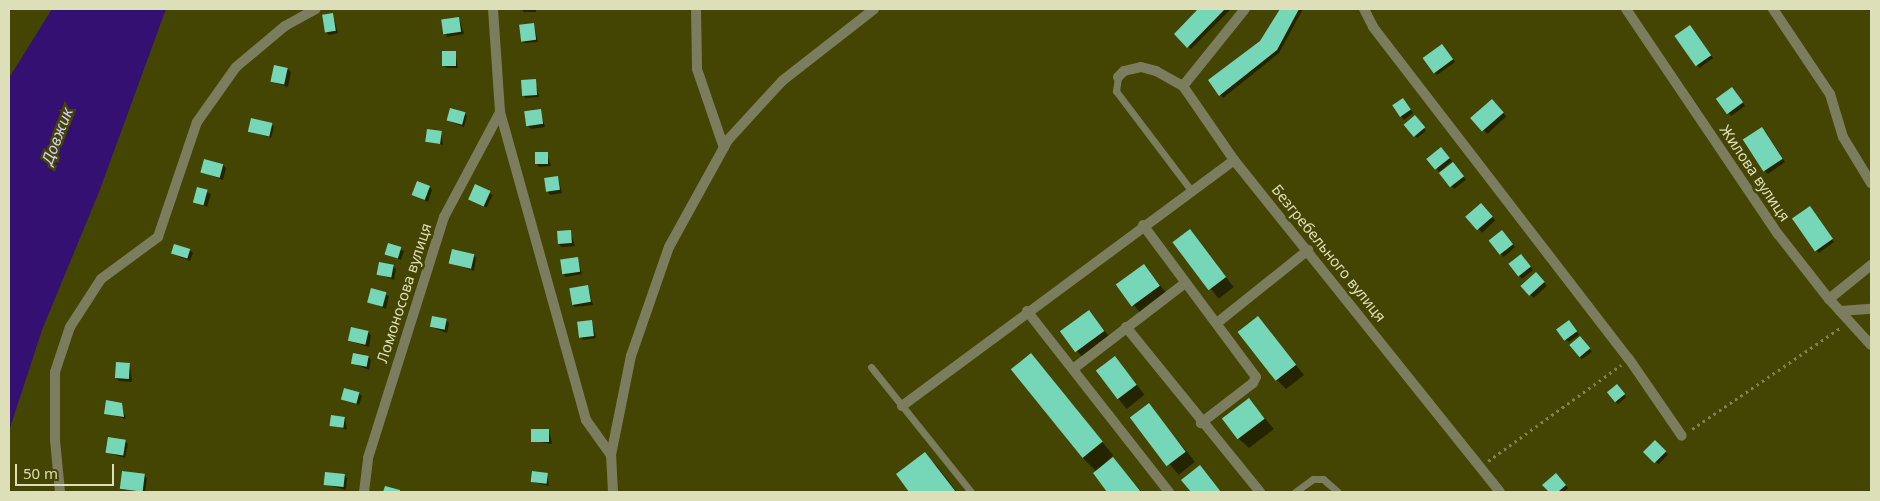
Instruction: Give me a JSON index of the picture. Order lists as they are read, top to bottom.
{
  "streets": {
    "street": ["Жилова вулиця", "Безгребельного вулиця", "Ломоносова вулиця"]
  },
  "water": ["Довжик"],
  "scale_bar": "50 m"
}
